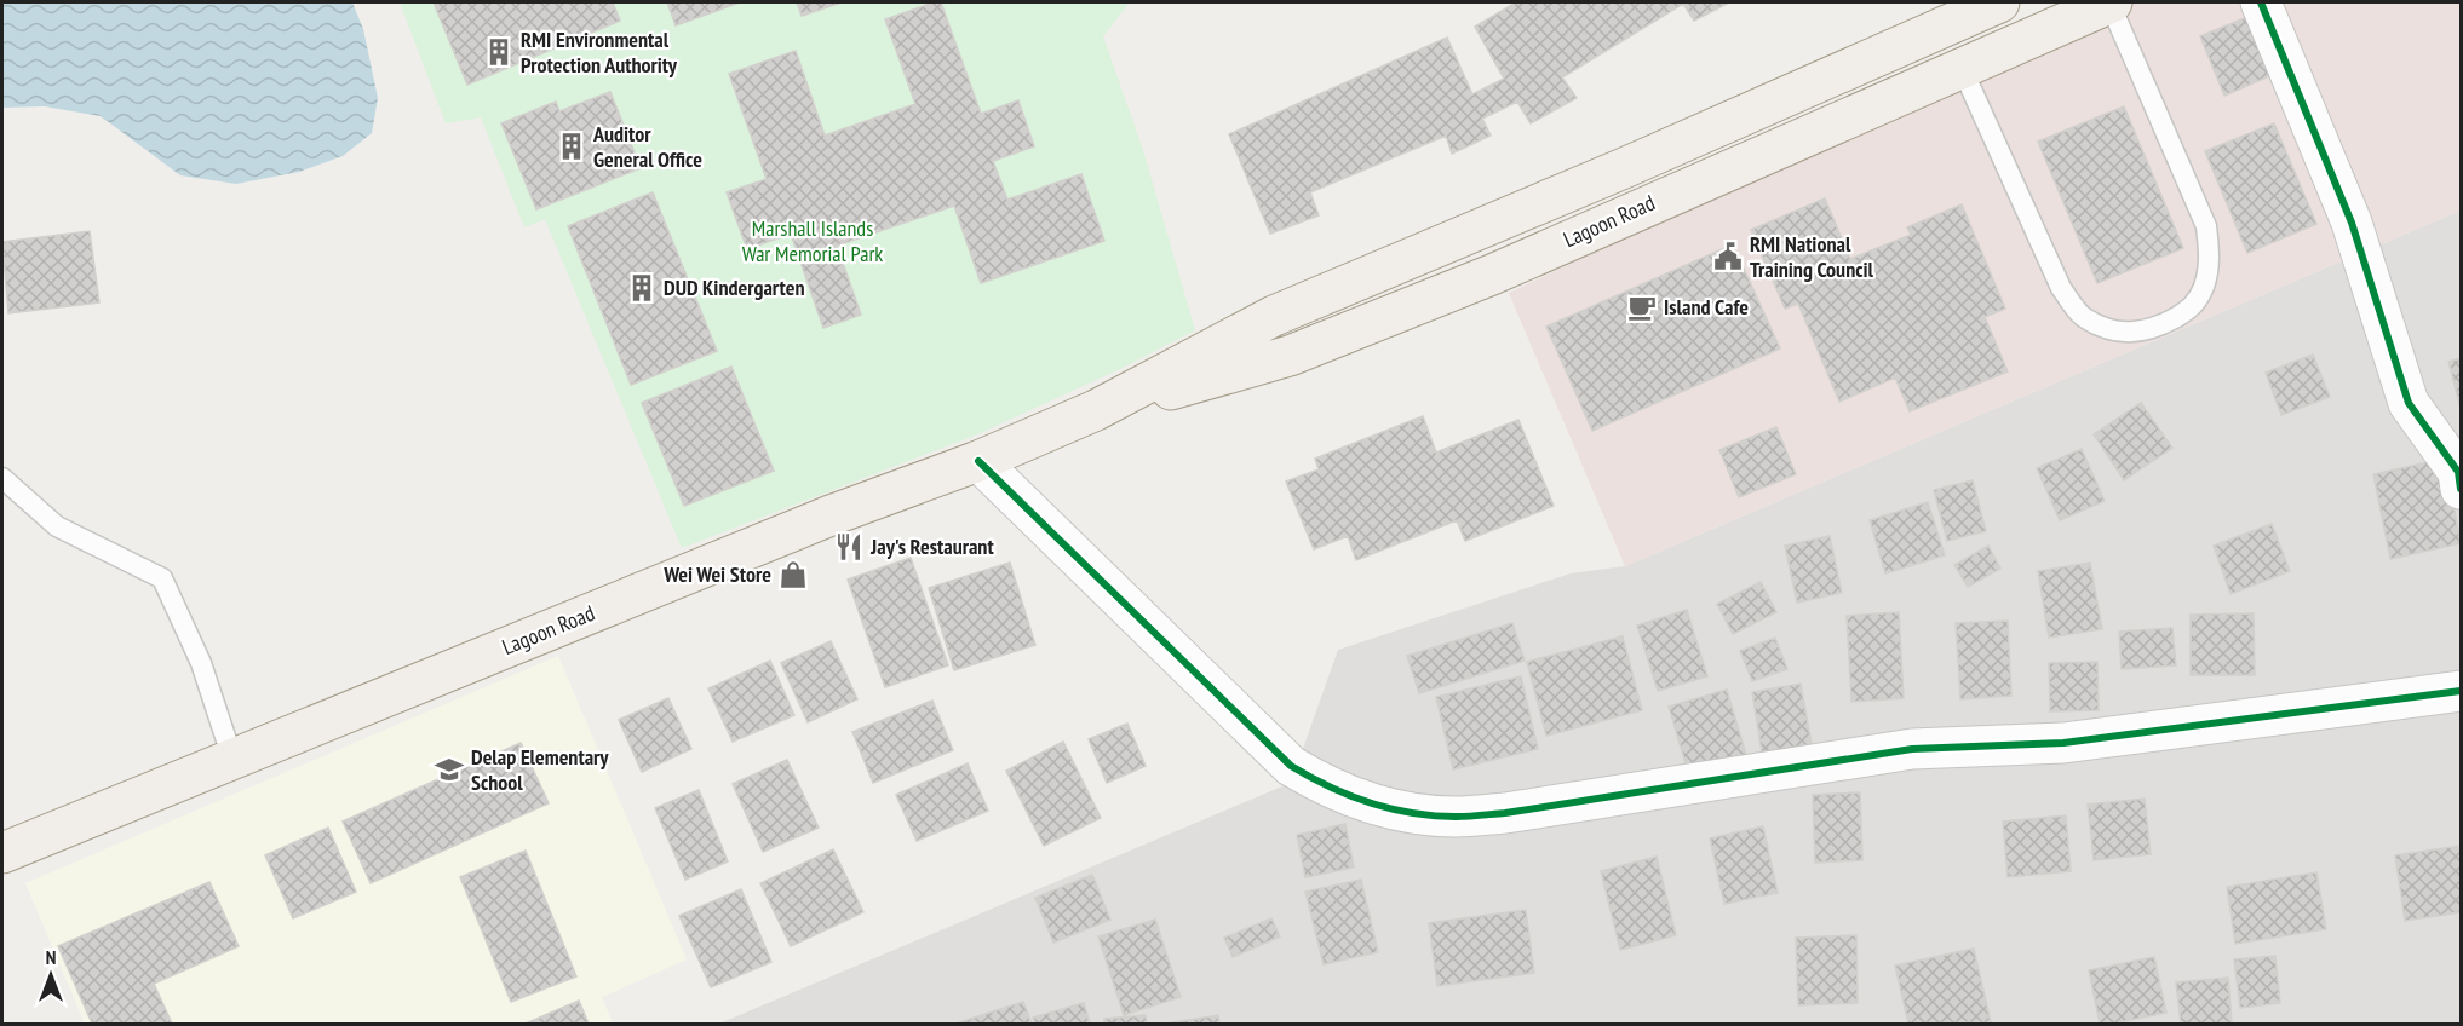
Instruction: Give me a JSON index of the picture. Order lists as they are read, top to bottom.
{
  "streets": {
    "main road": ["Lagoon Road"]
  },
  "parks": ["Marshall Islands War Memorial Park"],
  "places": {
    "building": ["RMI Environmental Protection Authority", "Auditor General Office", "DUD Kindergarten"],
    "public building": ["RMI National Training Council"],
    "cafe": ["Island Cafe"],
    "restaurant": ["Jay's Restaurant"],
    "shop": ["Wei Wei Store"],
    "school or university": ["Delap Elementary School"]
  },
  "north": "top"
}
